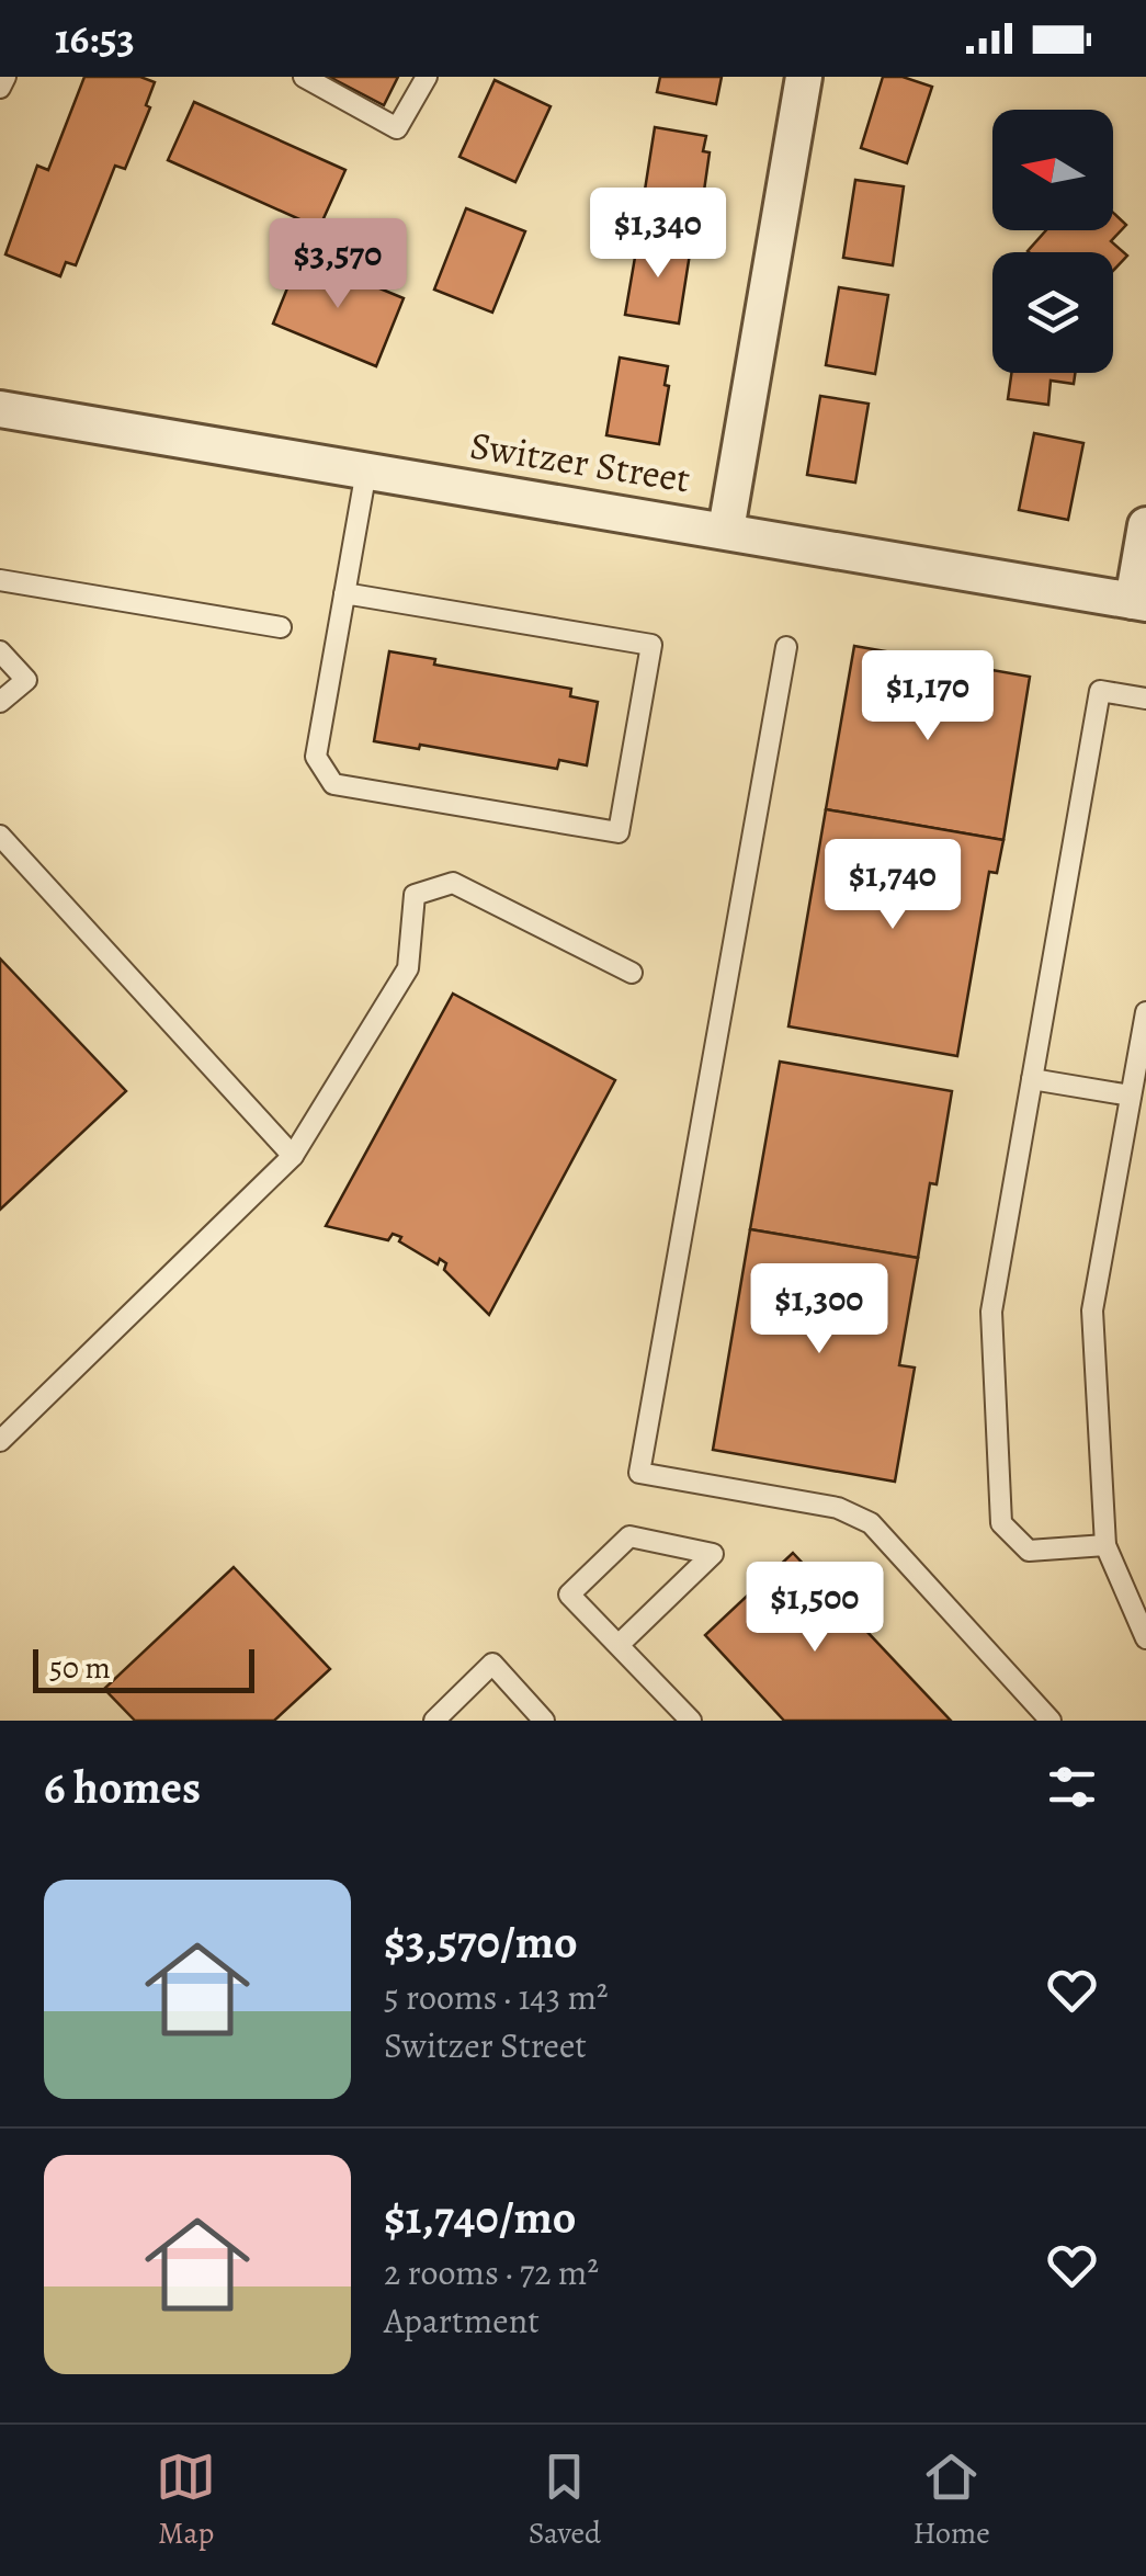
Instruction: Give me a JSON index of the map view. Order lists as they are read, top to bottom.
{
  "streets": {
    "street": ["Switzer Street"]
  },
  "scale_bar": "50 m",
  "north": "left",
  "page": {
    "status": "16:53",
    "price": [
      "$1,340",
      "$3,570",
      "$1,170",
      "$1,740",
      "$1,300",
      "$1,500"
    ],
    "scale": "50 m",
    "heading": "6 homes",
    "list": [
      {
        "name": "$3,570/mo",
        "note": "5 rooms · 143 m² · Switzer Street"
      },
      {
        "name": "$1,740/mo",
        "note": "2 rooms · 72 m² · Apartment"
      }
    ],
    "tabs": ["Map", "Saved", "Home"]
  }
}
